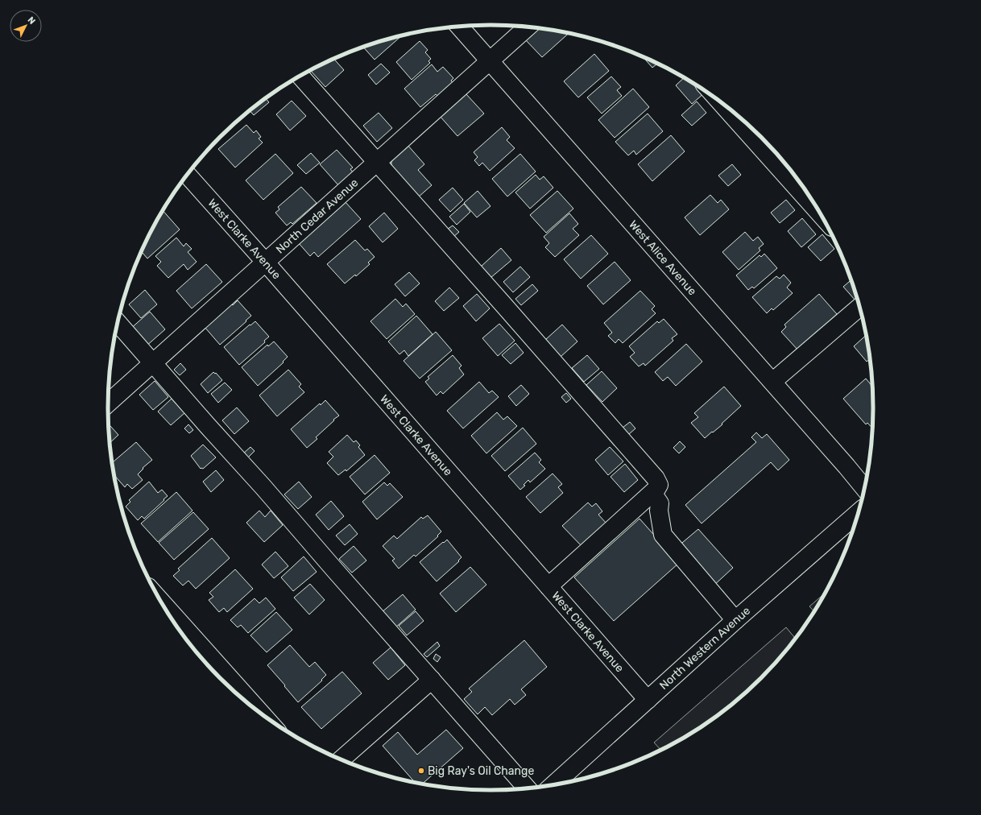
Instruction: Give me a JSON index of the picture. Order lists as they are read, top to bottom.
{
  "streets": {
    "street": [
      "North Cedar Avenue",
      "West Clarke Avenue",
      "West Alice Avenue",
      "North Western Avenue"
    ]
  },
  "crossings": [
    ["North Cedar Avenue", "West Clarke Avenue"],
    ["North Cedar Avenue", "West Alice Avenue"],
    ["West Clarke Avenue", "North Western Avenue"]
  ],
  "places": ["Big Ray's Oil Change"],
  "north": "top right"
}
